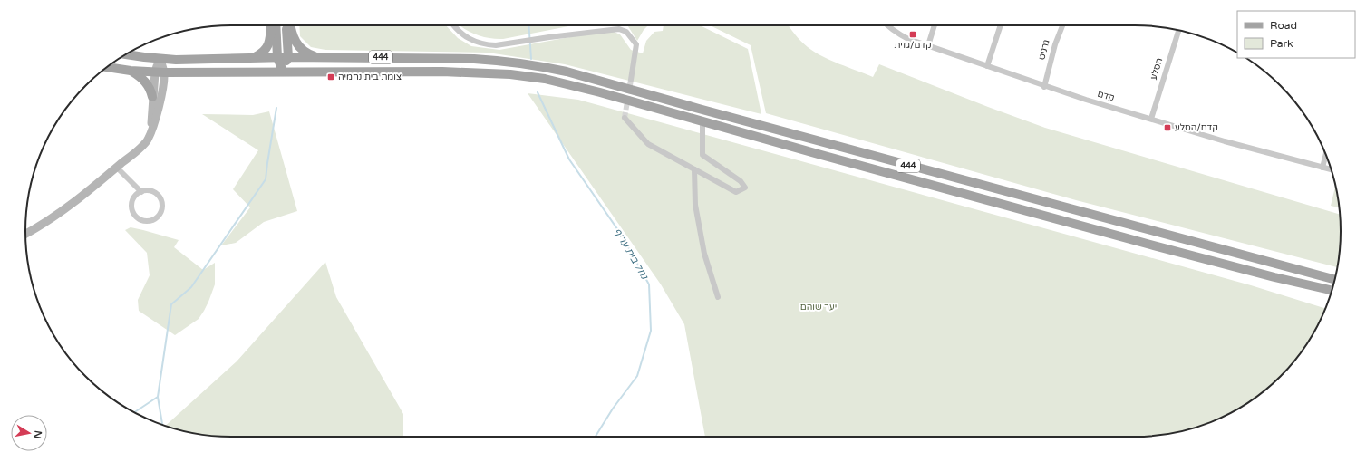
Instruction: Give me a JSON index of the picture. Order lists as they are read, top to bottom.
{
  "streets": {
    "main road": ["444"],
    "street": ["גרניט", "הסלע", "קדם"]
  },
  "crossings": [
    ["גרניט", "קדם"],
    ["הסלע", "קדם"]
  ],
  "water": ["נחל בית עריף"],
  "parks": ["יער שוהם"],
  "places": {
    "transit": ["קדם/גזית", "צומת בית נחמיה", "קדם/הסלע"]
  },
  "legend": ["Road", "Park"],
  "north": "right"
}
